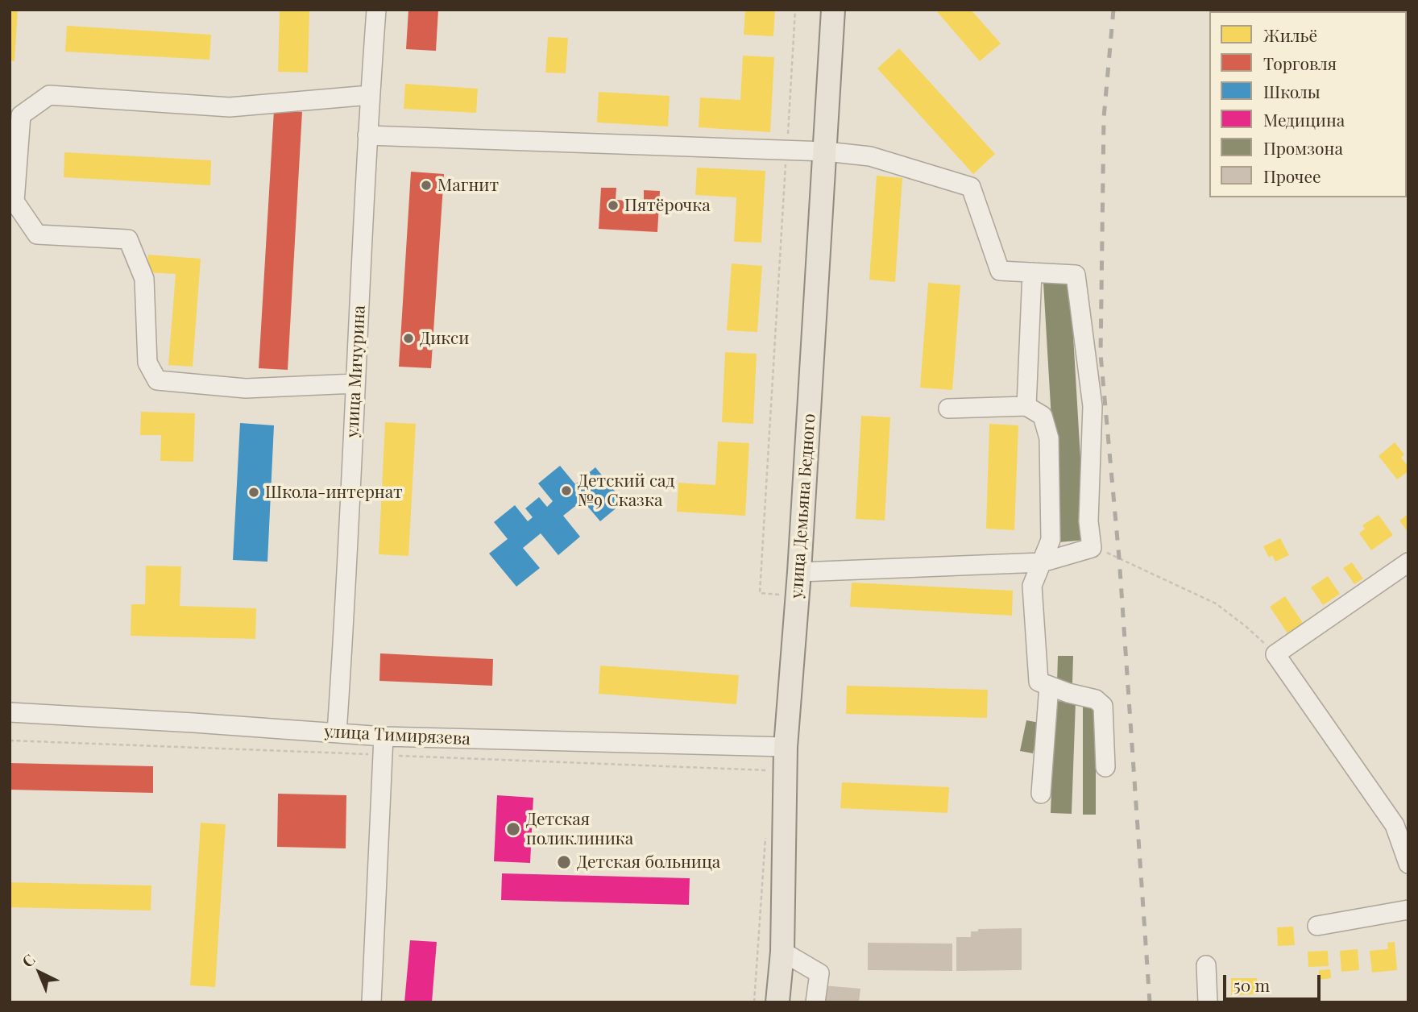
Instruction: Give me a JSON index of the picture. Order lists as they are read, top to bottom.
{
  "streets": {
    "main road": ["улица Демьяна Бедного"],
    "street": ["улица Мичурина", "улица Тимирязева"]
  },
  "crossings": [
    ["улица Мичурина", "улица Тимирязева"],
    ["улица Демьяна Бедного", "улица Тимирязева"]
  ],
  "places": [
    "Магнит",
    "Пятёрочка",
    "Дикси",
    "Детский сад №9 Сказка",
    "Школа-интернат",
    "Детская поликлиника",
    "Детская больница"
  ],
  "legend": [
    "Жильё",
    "Торговля",
    "Школы",
    "Медицина",
    "Промзона",
    "Прочее"
  ],
  "scale_bar": "50 m",
  "north": "top left"
}
